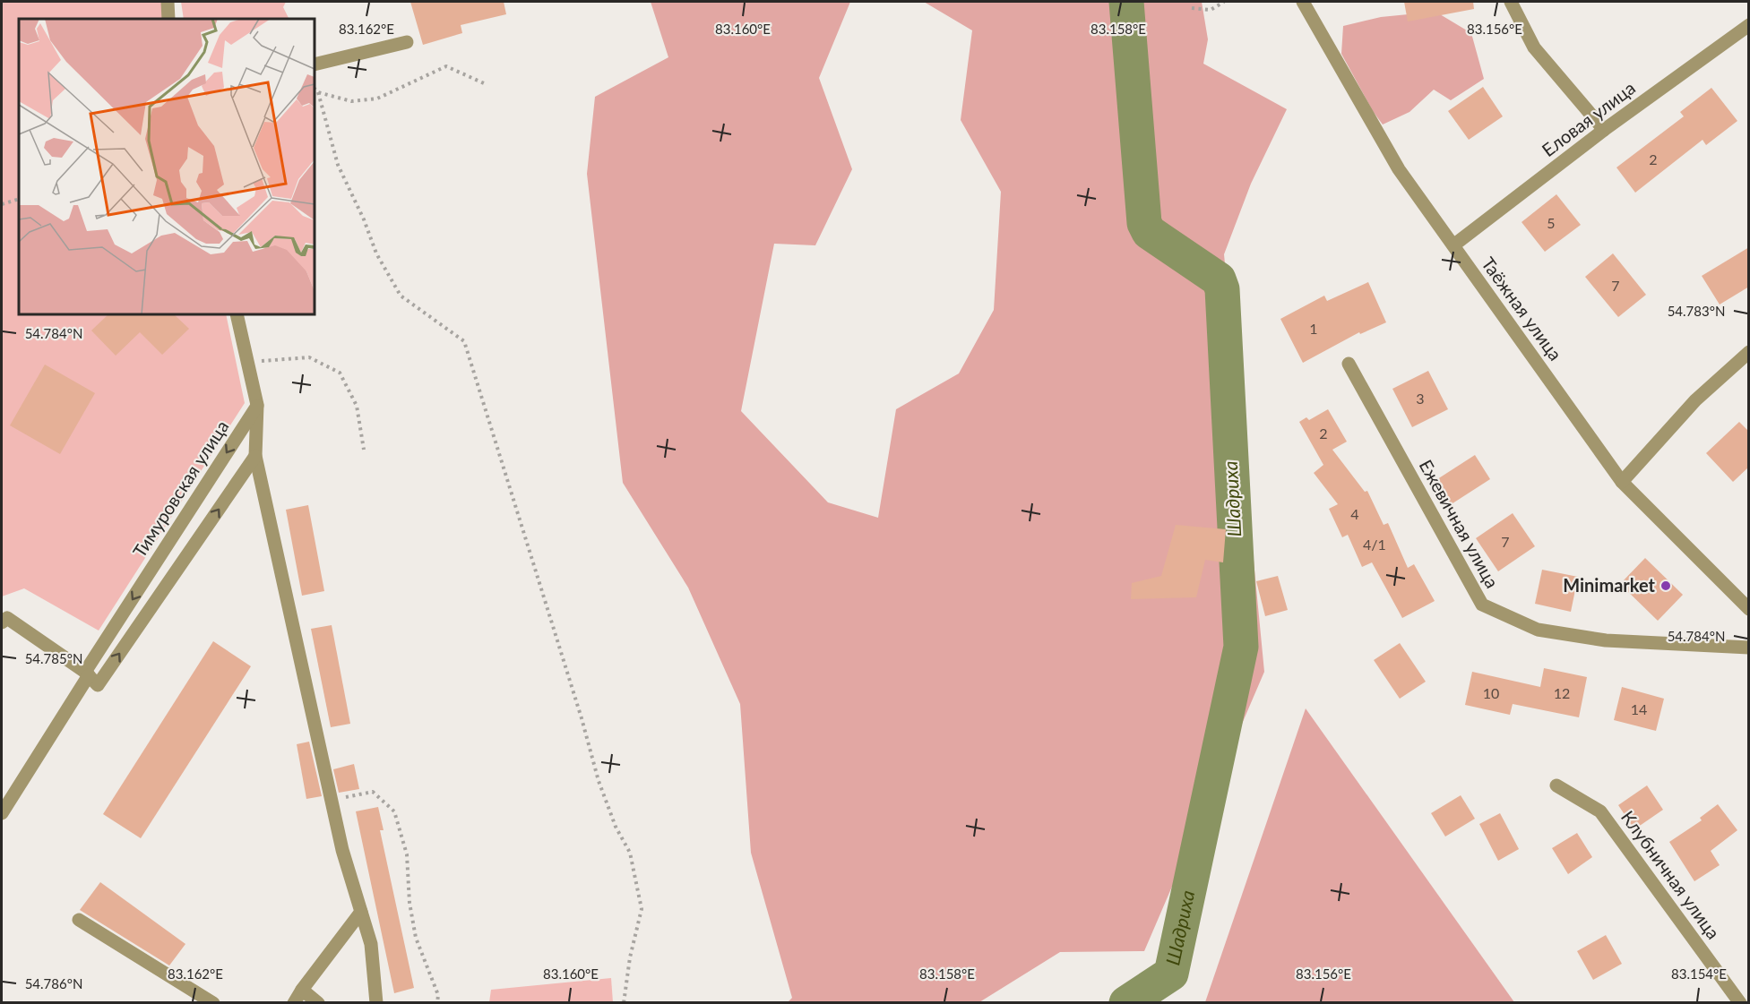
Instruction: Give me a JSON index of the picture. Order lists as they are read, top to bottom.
{
  "streets": {
    "street": [
      "Еловая улица",
      "Таёжная улица",
      "Тимуровская улица",
      "Ежевичная улица",
      "Клубничная улица"
    ]
  },
  "crossings": [
    ["Еловая улица", "Таёжная улица"]
  ],
  "water": ["Шадриха"],
  "places": ["Minimarket"],
  "house_numbers": [
    "2",
    "5",
    "7",
    "1",
    "3",
    "2",
    "4",
    "7",
    "4/1",
    "10",
    "12",
    "14"
  ],
  "coordinates": [
    "83.162°E",
    "83.160°E",
    "83.158°E",
    "83.156°E",
    "54.783°N",
    "54.784°N",
    "54.785°N",
    "83.154°E",
    "54.786°N"
  ]
}
